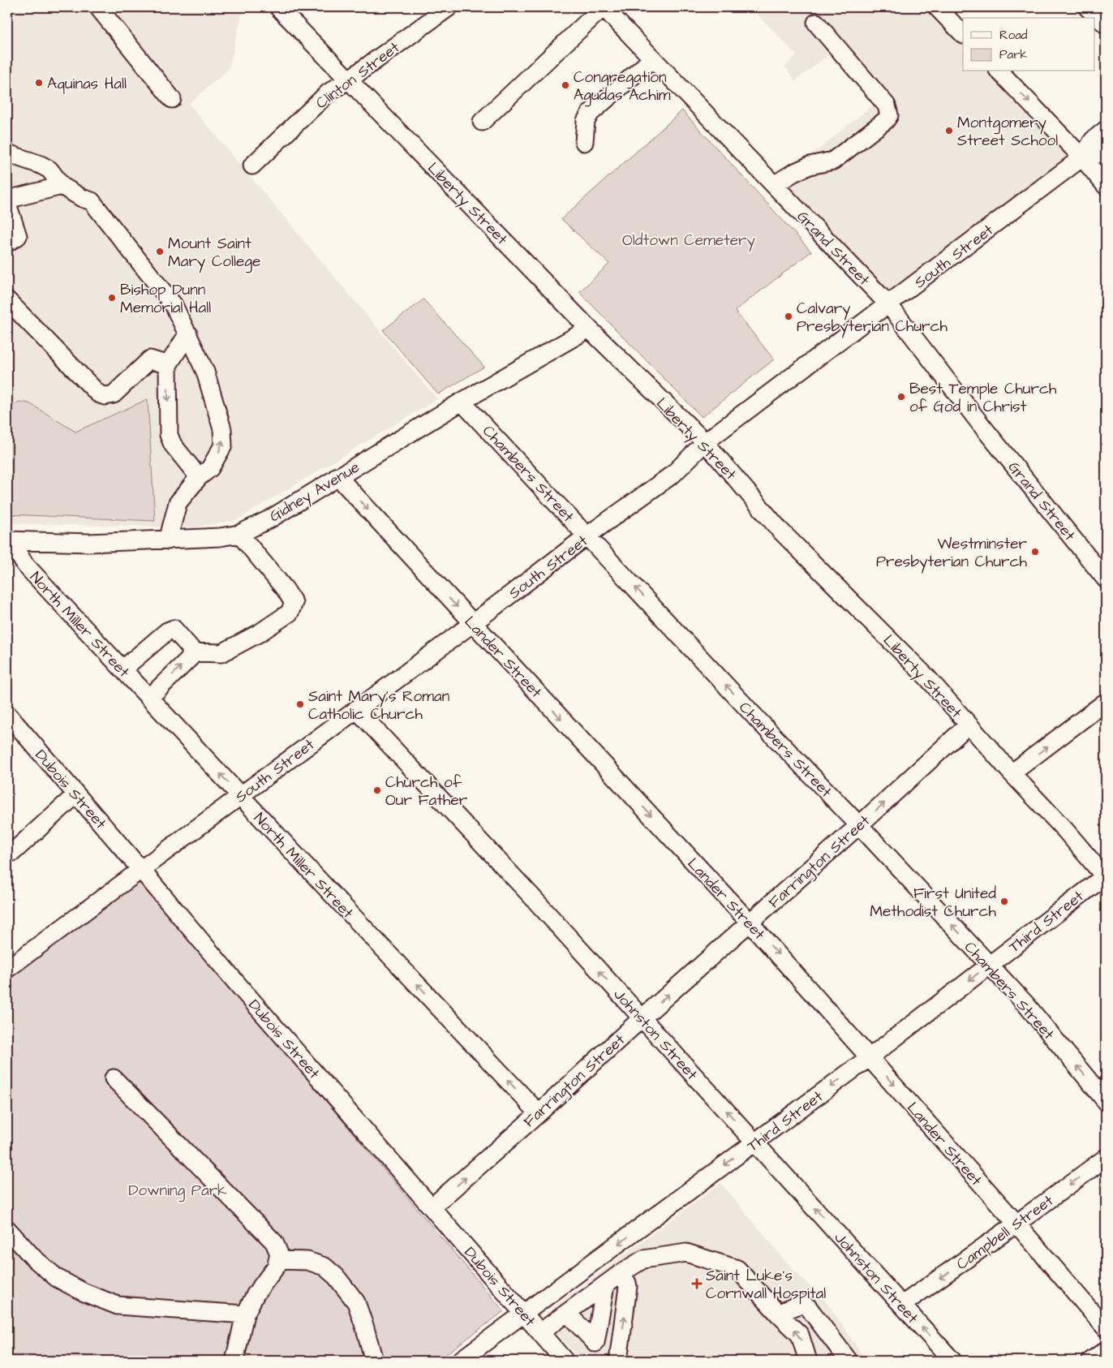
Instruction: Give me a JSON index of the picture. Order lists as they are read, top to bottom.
{
  "streets": {
    "street": [
      "Clinton Street",
      "Liberty Street",
      "Grand Street",
      "South Street",
      "Chambers Street",
      "Gidney Avenue",
      "North Miller Street",
      "Lander Street",
      "Dubois Street",
      "Farrington Street",
      "Third Street",
      "Johnston Street",
      "Campbell Street"
    ]
  },
  "crossings": [
    ["Clinton Street", "Liberty Street"],
    ["Liberty Street", "South Street"],
    ["Liberty Street", "Gidney Avenue"],
    ["Liberty Street", "Farrington Street"],
    ["Liberty Street", "Third Street"],
    ["Grand Street", "South Street"],
    ["South Street", "Chambers Street"],
    ["South Street", "North Miller Street"],
    ["South Street", "Lander Street"],
    ["South Street", "Dubois Street"],
    ["South Street", "Johnston Street"],
    ["Chambers Street", "Gidney Avenue"],
    ["Chambers Street", "Farrington Street"],
    ["Chambers Street", "Third Street"],
    ["Gidney Avenue", "North Miller Street"],
    ["Gidney Avenue", "Lander Street"],
    ["North Miller Street", "Farrington Street"],
    ["Lander Street", "Farrington Street"],
    ["Lander Street", "Third Street"],
    ["Lander Street", "Campbell Street"],
    ["Dubois Street", "Farrington Street"],
    ["Dubois Street", "Third Street"],
    ["Farrington Street", "Johnston Street"],
    ["Third Street", "Johnston Street"],
    ["Johnston Street", "Campbell Street"]
  ],
  "one_way": [
    "Chambers Street",
    "North Miller Street",
    "Lander Street",
    "Farrington Street",
    "Third Street",
    "Johnston Street",
    "Campbell Street"
  ],
  "parks": ["Oldtown Cemetery", "Downing Park"],
  "places": {
    "other": [
      "Aquinas Hall",
      "Congregation Agudas Achim",
      "Montgomery Street School",
      "Mount Saint Mary College",
      "Bishop Dunn Memorial Hall",
      "Calvary Presbyterian Church",
      "Best Temple Church of God in Christ",
      "Westminster Presbyterian Church",
      "Saint Mary's Roman Catholic Church",
      "Church of Our Father",
      "First United Methodist Church"
    ],
    "health": ["Saint Luke's Cornwall Hospital"]
  },
  "legend": ["Road", "Park"]
}
